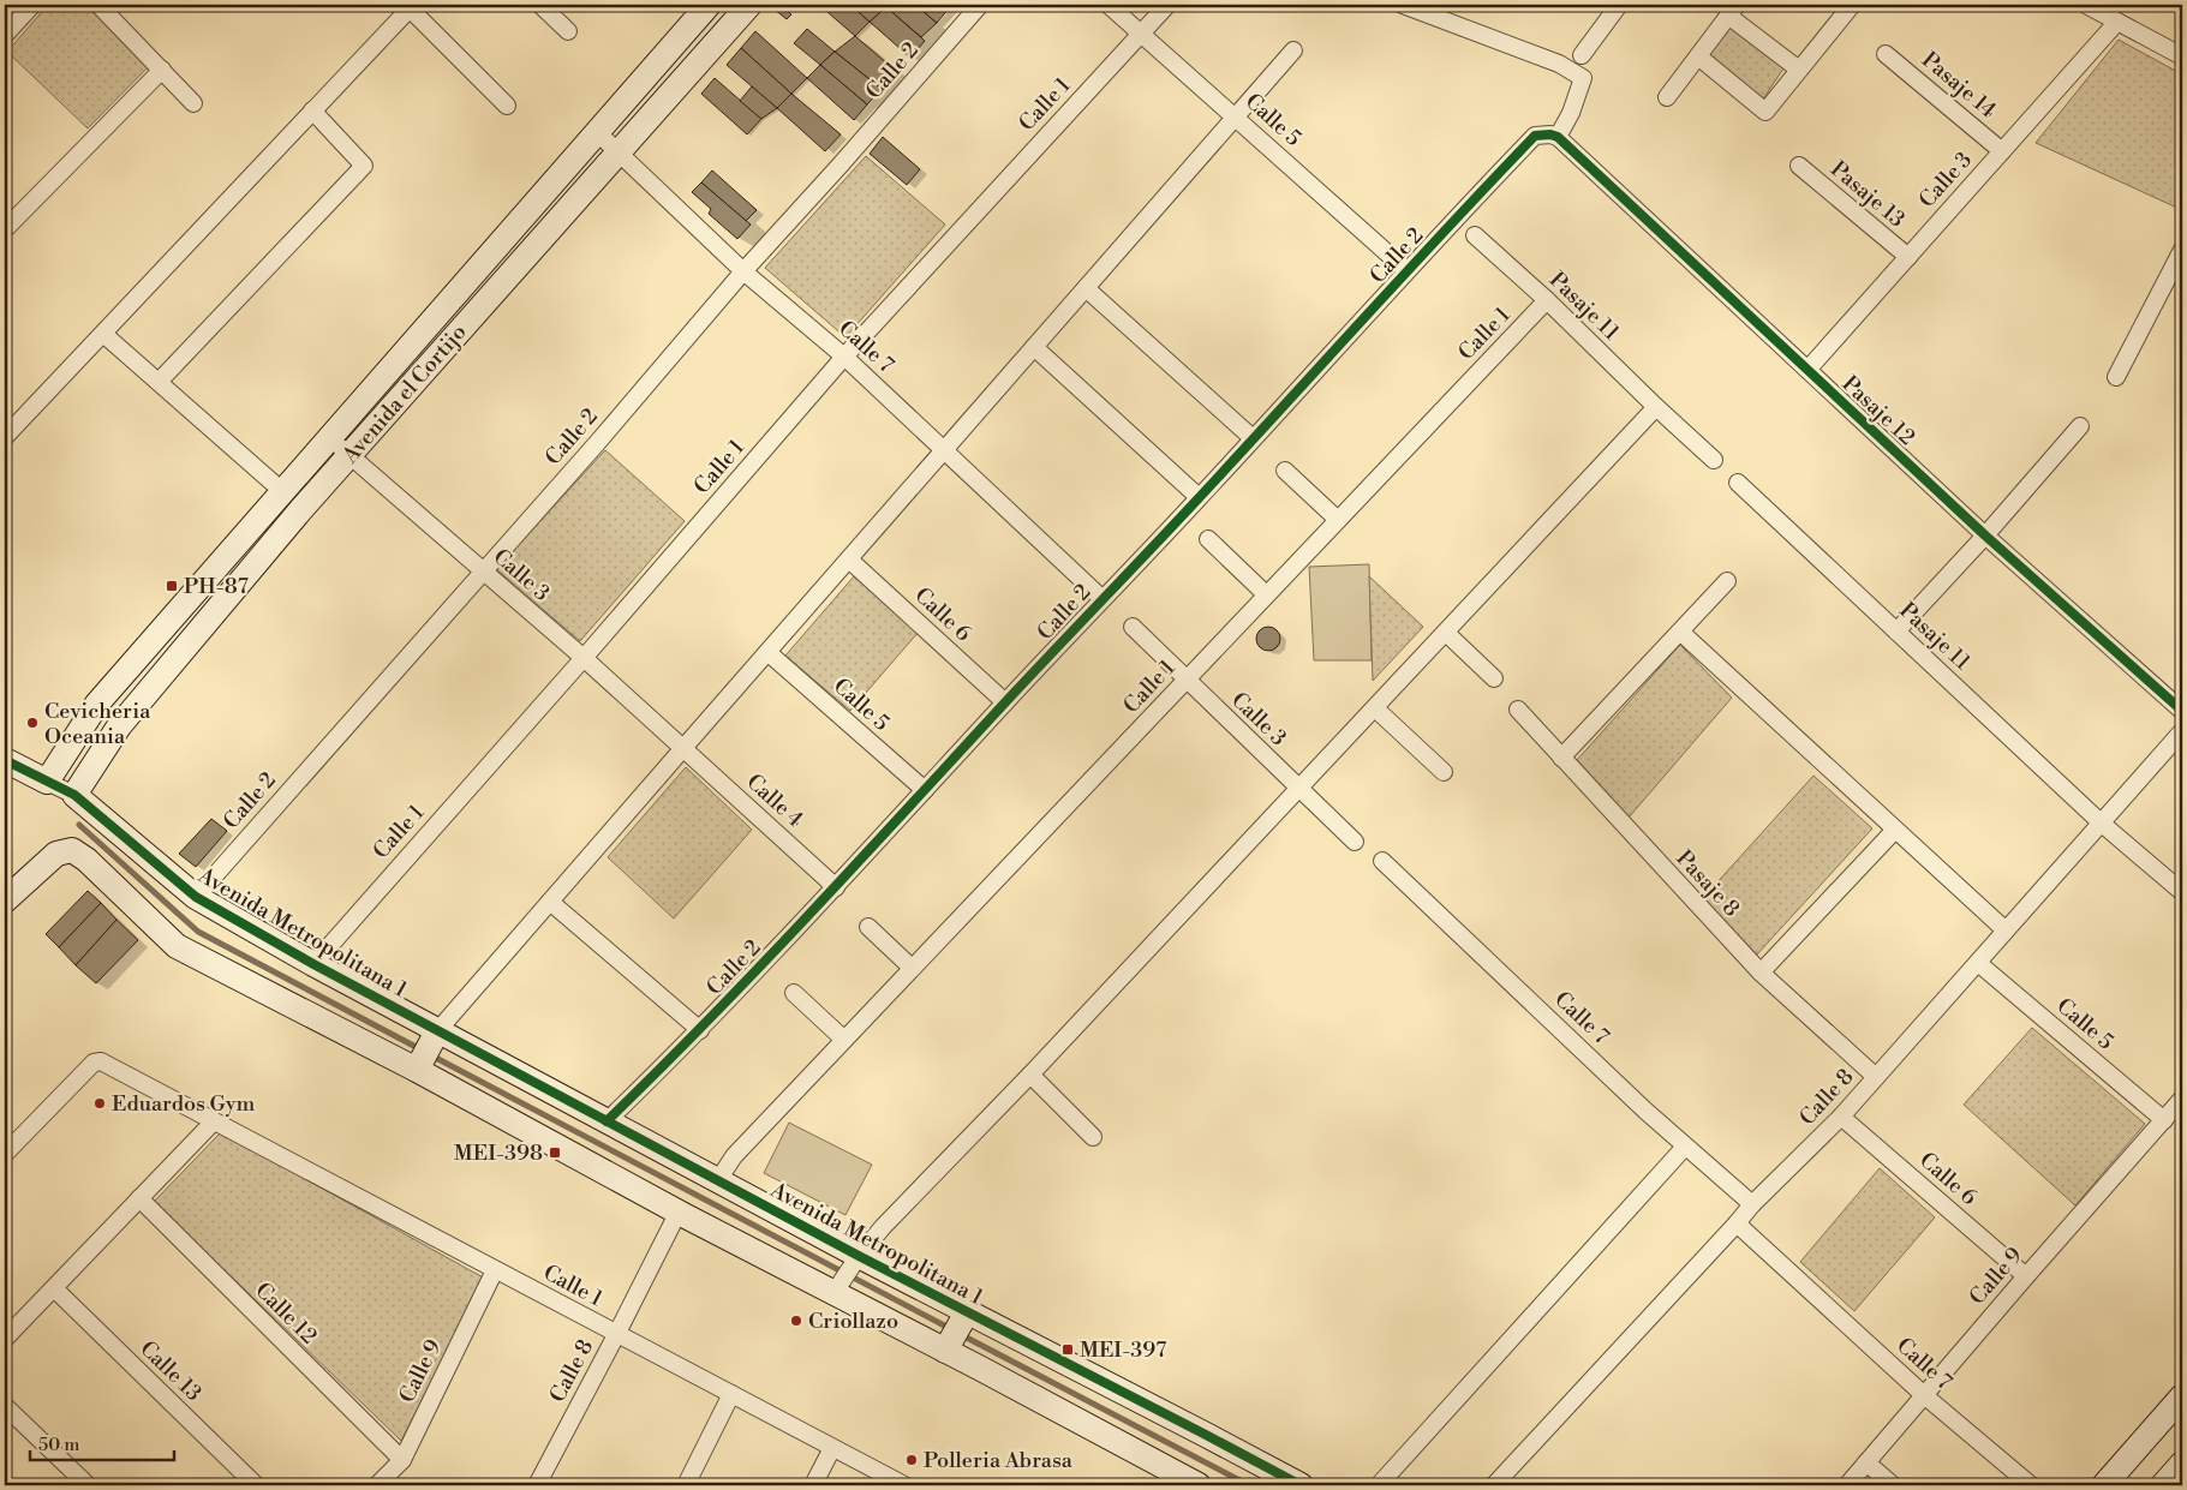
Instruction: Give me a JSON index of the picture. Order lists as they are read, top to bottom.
{
  "streets": {
    "street": [
      "Calle 2",
      "Pasaje 14",
      "Calle 1",
      "Calle 5",
      "Calle 3",
      "Pasaje 13",
      "Pasaje 11",
      "Calle 7",
      "Avenida el Cortijo",
      "Pasaje 12",
      "Calle 6",
      "Calle 4",
      "Pasaje 8",
      "Avenida Metropolitana 1",
      "Calle 8",
      "Calle 9",
      "Calle 12",
      "Calle 13"
    ]
  },
  "crossings": [
    ["Calle 2", "Calle 5"],
    ["Calle 2", "Calle 3"],
    ["Calle 2", "Calle 7"],
    ["Calle 2", "Pasaje 12"],
    ["Calle 2", "Calle 6"],
    ["Calle 2", "Calle 4"],
    ["Calle 2", "Avenida Metropolitana 1"],
    ["Pasaje 14", "Calle 3"],
    ["Calle 1", "Calle 5"],
    ["Calle 1", "Calle 3"],
    ["Calle 1", "Pasaje 11"],
    ["Calle 1", "Calle 7"],
    ["Calle 1", "Avenida Metropolitana 1"],
    ["Calle 1", "Calle 8"],
    ["Calle 1", "Calle 9"],
    ["Calle 5", "Calle 8"],
    ["Calle 5", "Calle 9"],
    ["Calle 3", "Pasaje 13"],
    ["Calle 3", "Avenida el Cortijo"],
    ["Calle 3", "Pasaje 12"],
    ["Calle 3", "Calle 4"],
    ["Pasaje 11", "Calle 8"],
    ["Calle 7", "Avenida el Cortijo"],
    ["Calle 7", "Calle 8"],
    ["Calle 7", "Calle 9"],
    ["Avenida el Cortijo", "Avenida Metropolitana 1"],
    ["Calle 6", "Calle 8"],
    ["Calle 6", "Calle 9"],
    ["Pasaje 8", "Calle 8"],
    ["Calle 9", "Calle 12"]
  ],
  "places": {
    "transit": ["PH-87", "MEI-398", "MEI-397"],
    "other": [
      "Cevicheria Oceania",
      "Eduardos Gym",
      "Criollazo",
      "Polleria Abrasa"
    ]
  },
  "scale_bar": "50 m"
}
